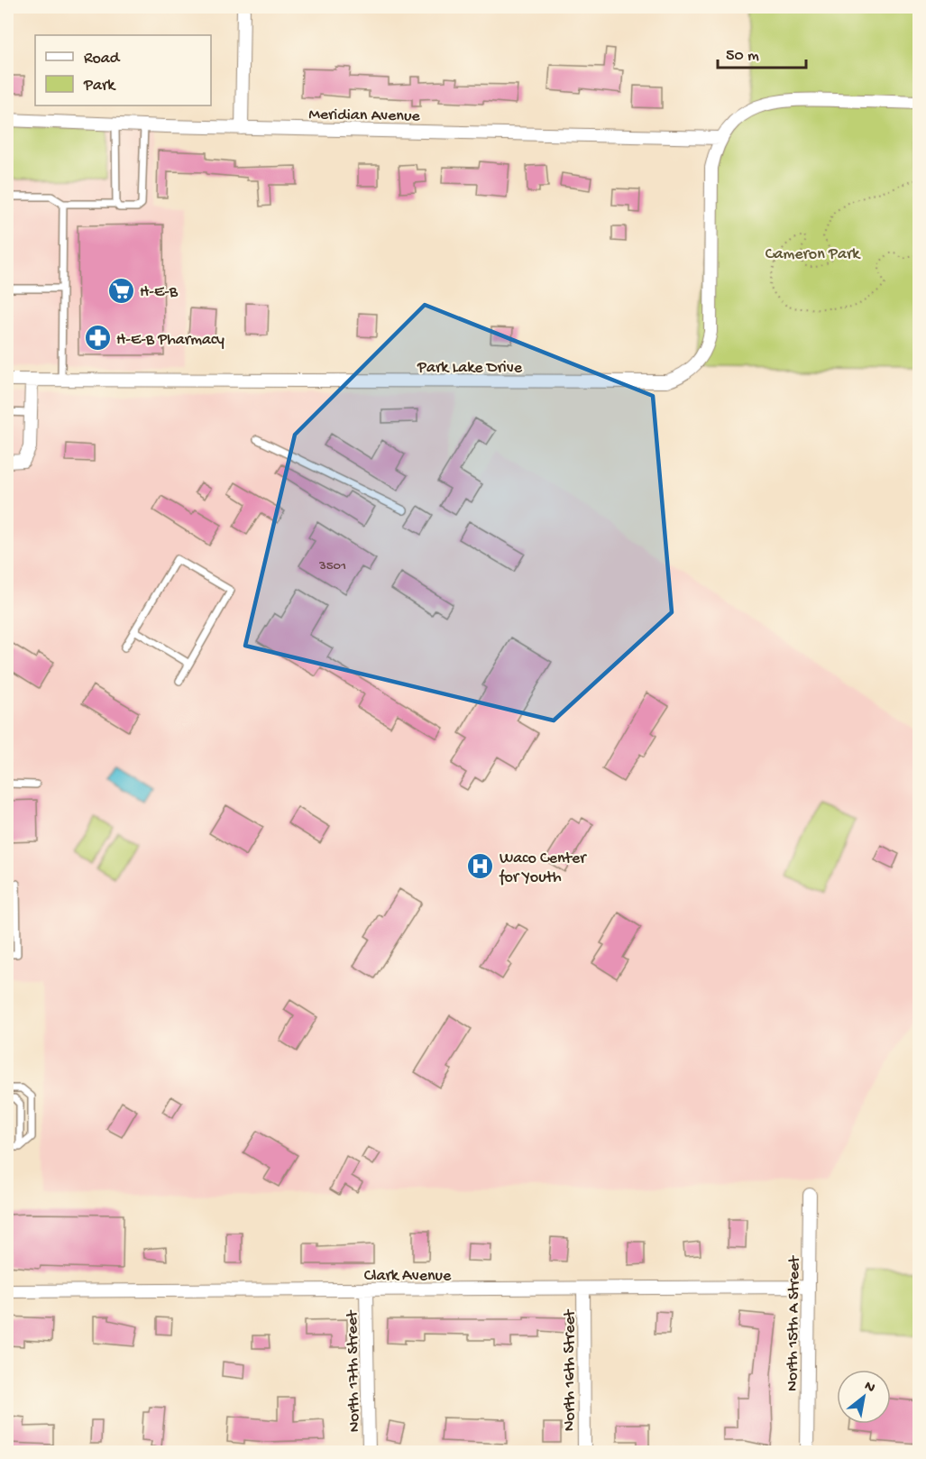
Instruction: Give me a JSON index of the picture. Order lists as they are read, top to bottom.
{
  "streets": {
    "street": [
      "Meridian Avenue",
      "Park Lake Drive",
      "Clark Avenue",
      "North 15th A Street",
      "North 16th Street",
      "North 17th Street"
    ]
  },
  "crossings": [
    ["Meridian Avenue", "Park Lake Drive"],
    ["Clark Avenue", "North 15th A Street"],
    ["Clark Avenue", "North 16th Street"],
    ["Clark Avenue", "North 17th Street"]
  ],
  "parks": ["Cameron Park"],
  "places": {
    "supermarket": ["H-E-B"],
    "pharmacy": ["H-E-B Pharmacy"],
    "hospital": ["Waco Center for Youth"]
  },
  "house_numbers": ["3501"],
  "legend": ["Road", "Park"],
  "scale_bar": "50 m",
  "north": "top right"
}
